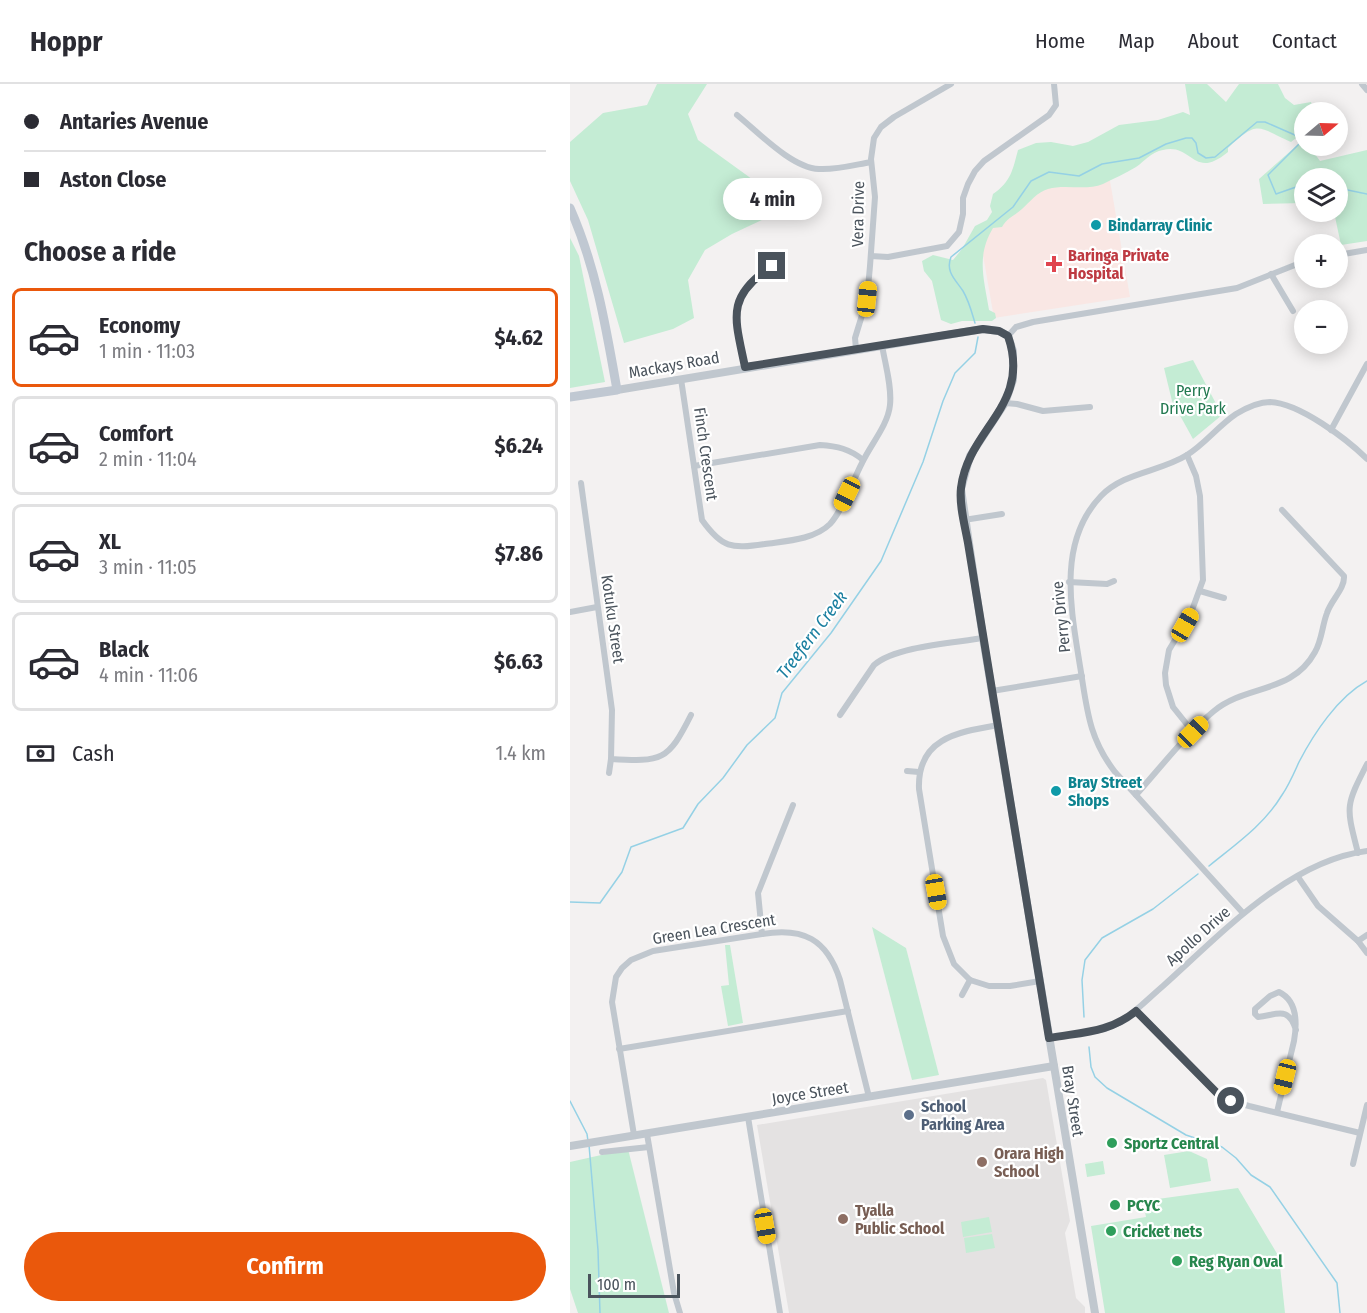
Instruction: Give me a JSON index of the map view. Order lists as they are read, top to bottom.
{
  "streets": {
    "main road": ["Mackays Road"],
    "street": [
      "Vera Drive",
      "Finch Crescent",
      "Perry Drive",
      "Kotuku Street",
      "Green Lea Crescent",
      "Apollo Drive",
      "Joyce Street",
      "Bray Street"
    ]
  },
  "crossings": [
    ["Vera Drive", "Mackays Road"],
    ["Mackays Road", "Finch Crescent"],
    ["Mackays Road", "Bray Street"],
    ["Perry Drive", "Apollo Drive"],
    ["Green Lea Crescent", "Joyce Street"],
    ["Apollo Drive", "Bray Street"],
    ["Joyce Street", "Bray Street"]
  ],
  "water": ["Treefern Creek"],
  "parks": ["Perry Drive Park"],
  "places": {
    "other": [
      "Bindarray Clinic",
      "Bray Street Shops",
      "School Parking Area",
      "Sportz Central",
      "Orara High School",
      "PCYC",
      "Tyalla Public School",
      "Cricket nets",
      "Reg Ryan Oval"
    ],
    "health": ["Baringa Private Hospital"]
  },
  "scale_bar": "100 m",
  "north": "right",
  "page": {
    "header": "Hoppr",
    "nav": [
      "Home",
      "Map",
      "About",
      "Contact"
    ],
    "banner": ["Antaries Avenue", "Aston Close"],
    "map_buttons": ["+", "−"],
    "bubble": "4 min",
    "heading": "Choose a ride",
    "list": [
      {
        "name": "Economy",
        "note": "1 min · 11:03",
        "value": "$4.62"
      },
      {
        "name": "Comfort",
        "note": "2 min · 11:04",
        "value": "$6.24"
      },
      {
        "name": "XL",
        "note": "3 min · 11:05",
        "value": "$7.86"
      },
      {
        "name": "Black",
        "note": "4 min · 11:06",
        "value": "$6.63"
      }
    ],
    "pay": ["Cash", "1.4 km"],
    "buttons": "Confirm",
    "scale": "100 m"
  }
}
